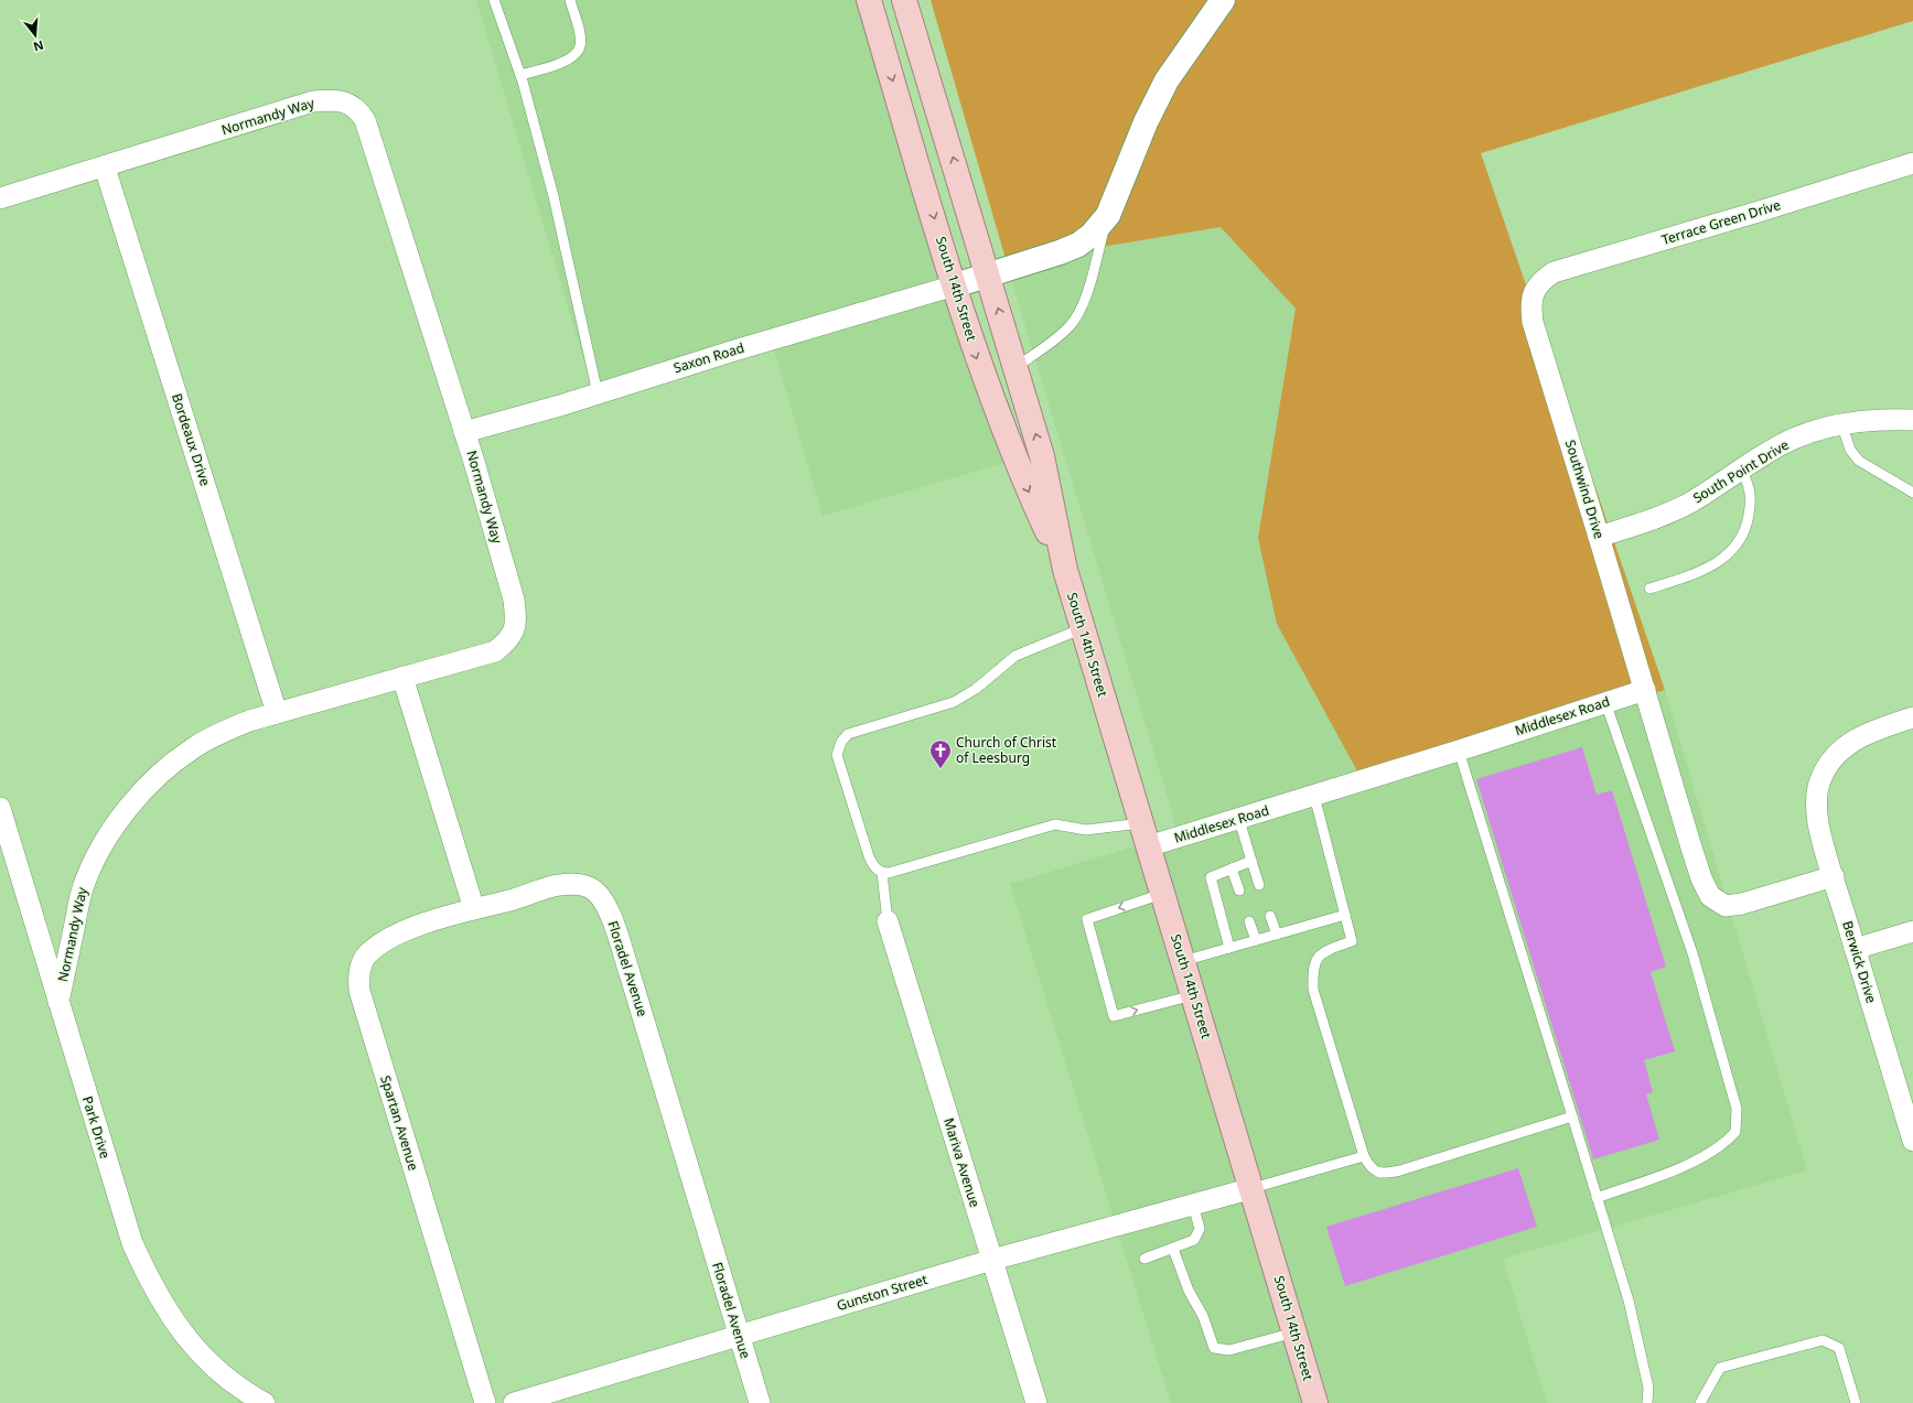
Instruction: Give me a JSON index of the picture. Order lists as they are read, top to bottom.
{
  "streets": {
    "highway": ["South 14th Street"],
    "street": [
      "Normandy Way",
      "Terrace Green Drive",
      "Saxon Road",
      "Bordeaux Drive",
      "South Point Drive",
      "Southwind Drive",
      "Middlesex Road",
      "Berwick Drive",
      "Floradel Avenue",
      "Spartan Avenue",
      "Park Drive",
      "Mariva Avenue",
      "Gunston Street"
    ]
  },
  "crossings": [
    ["Normandy Way", "Saxon Road"],
    ["Normandy Way", "Bordeaux Drive"],
    ["Normandy Way", "Park Drive"],
    ["Terrace Green Drive", "Southwind Drive"],
    ["South 14th Street", "Saxon Road"],
    ["South 14th Street", "Middlesex Road"],
    ["South 14th Street", "Gunston Street"],
    ["South Point Drive", "Southwind Drive"],
    ["Southwind Drive", "Middlesex Road"],
    ["Floradel Avenue", "Spartan Avenue"],
    ["Floradel Avenue", "Gunston Street"],
    ["Mariva Avenue", "Gunston Street"]
  ],
  "places": {
    "church": ["Church of Christ of Leesburg"]
  },
  "north": "bottom"
}
